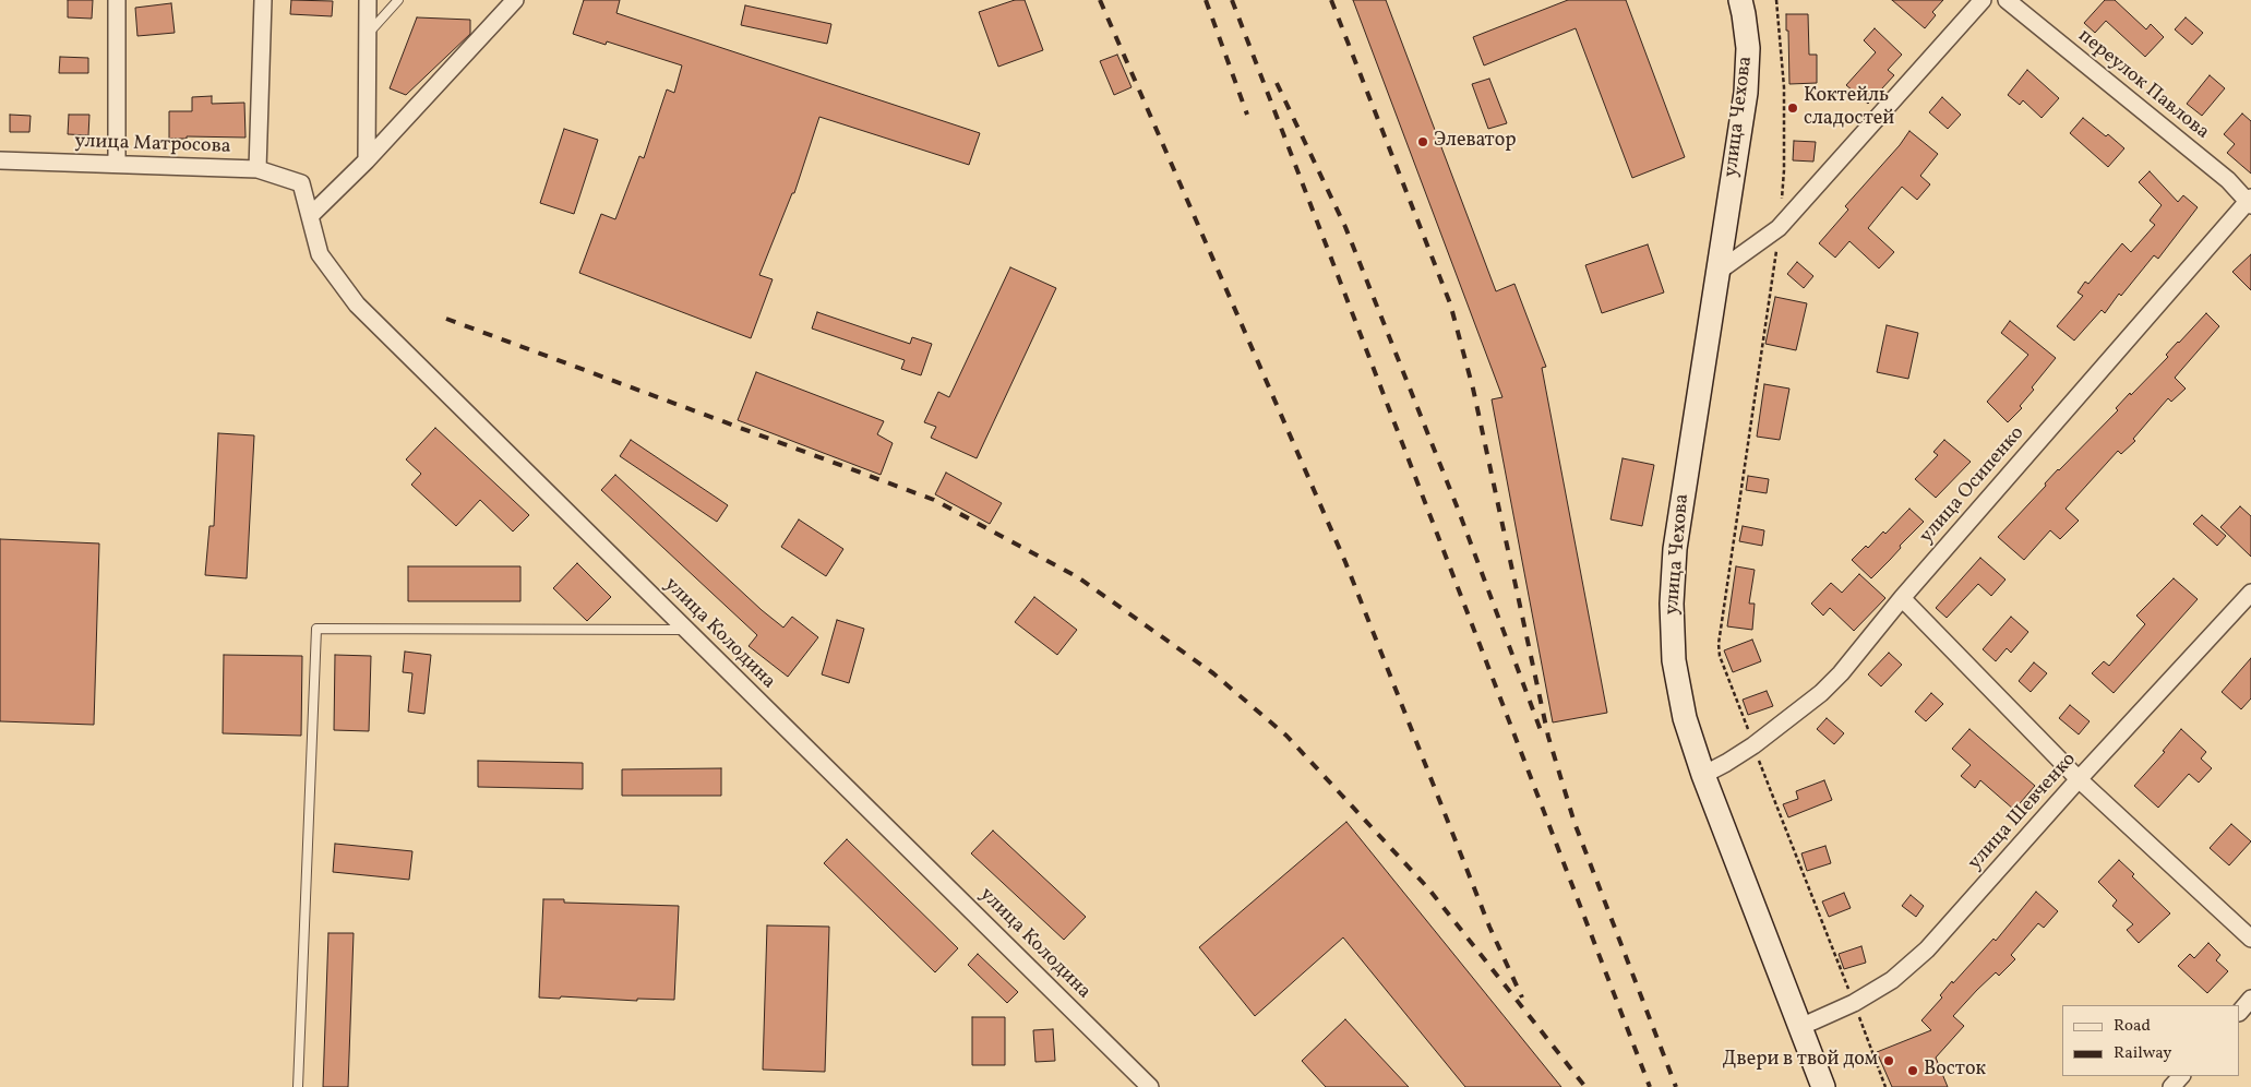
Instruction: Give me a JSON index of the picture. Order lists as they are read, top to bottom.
{
  "streets": {
    "main road": ["улица Чехова"],
    "street": [
      "переулок Павлова",
      "улица Матросова",
      "улица Осипенко",
      "улица Колодина",
      "улица Шевченко"
    ]
  },
  "crossings": [
    ["переулок Павлова", "улица Осипенко"],
    ["улица Чехова", "улица Осипенко"],
    ["улица Чехова", "улица Шевченко"],
    ["улица Матросова", "улица Колодина"]
  ],
  "places": [
    "Коктейль сладостей",
    "Элеватор",
    "Двери в твой дом",
    "Восток"
  ],
  "legend": ["Road", "Railway"]
}
